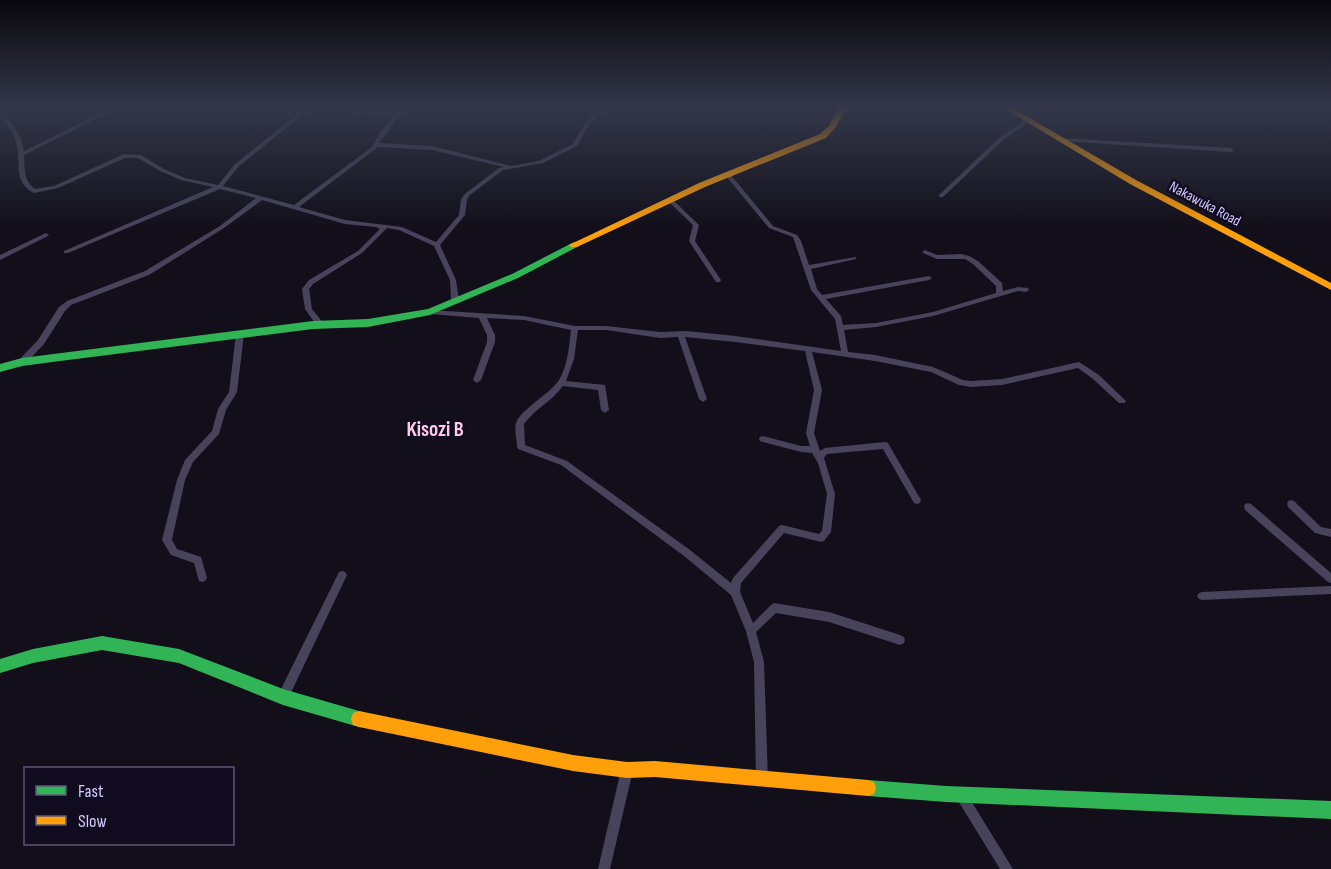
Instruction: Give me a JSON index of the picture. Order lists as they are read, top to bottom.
{
  "streets": {
    "street": ["Nakawuka Road"]
  },
  "districts": ["Kisozi B"],
  "legend": ["Fast", "Slow"]
}
